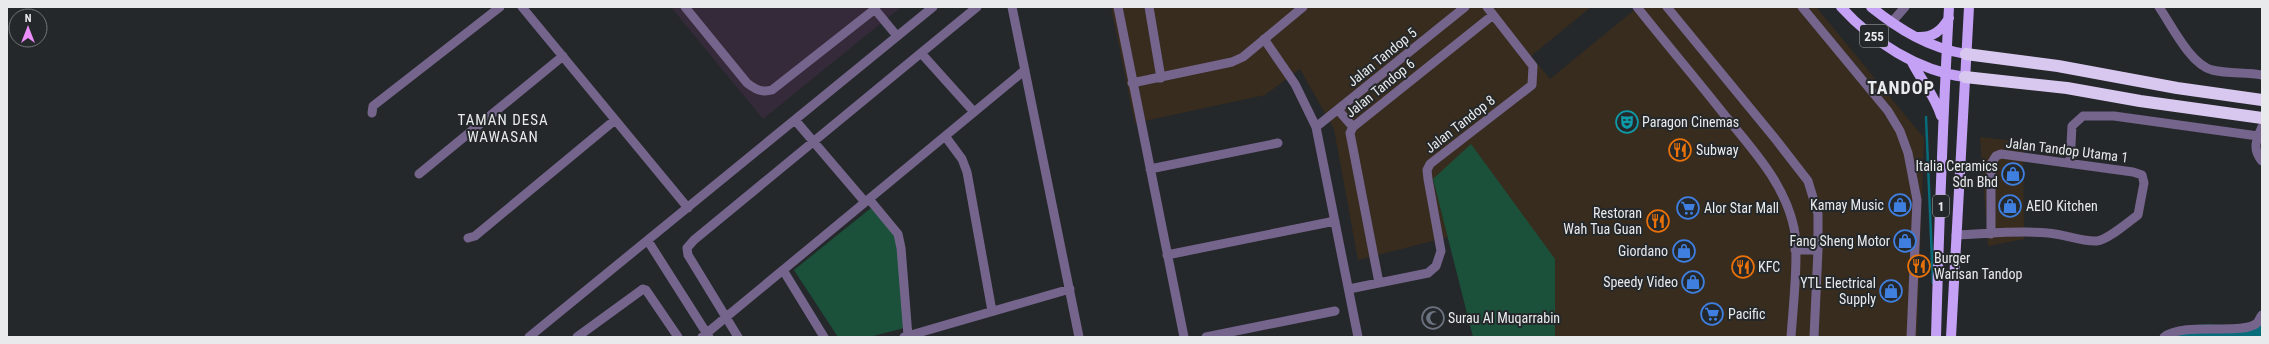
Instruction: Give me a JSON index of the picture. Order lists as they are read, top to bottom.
{
  "streets": {
    "main road": ["255", "1"],
    "street": [
      "Jalan Tandop 5",
      "Jalan Tandop 6",
      "Jalan Tandop 8",
      "Jalan Tandop Utama 1"
    ]
  },
  "crossings": [
    ["255", "1"],
    ["Jalan Tandop 6", "Jalan Tandop 8"]
  ],
  "districts": ["TANDOP", "TAMAN DESA WAWASAN"],
  "places": {
    "theatre": ["Paragon Cinemas"],
    "restaurant": [
      "Subway",
      "Restoran Wah Tua Guan",
      "Burger Warisan Tandop",
      "KFC"
    ],
    "shop": [
      "Italia Ceramics Sdn Bhd",
      "Kamay Music",
      "AEIO Kitchen",
      "Fang Sheng Motor",
      "Giordano",
      "Speedy Video",
      "YTL Electrical Supply"
    ],
    "supermarket": ["Alor Star Mall", "Pacific"],
    "mosque": ["Surau Al Muqarrabin"]
  },
  "north": "top"
}
